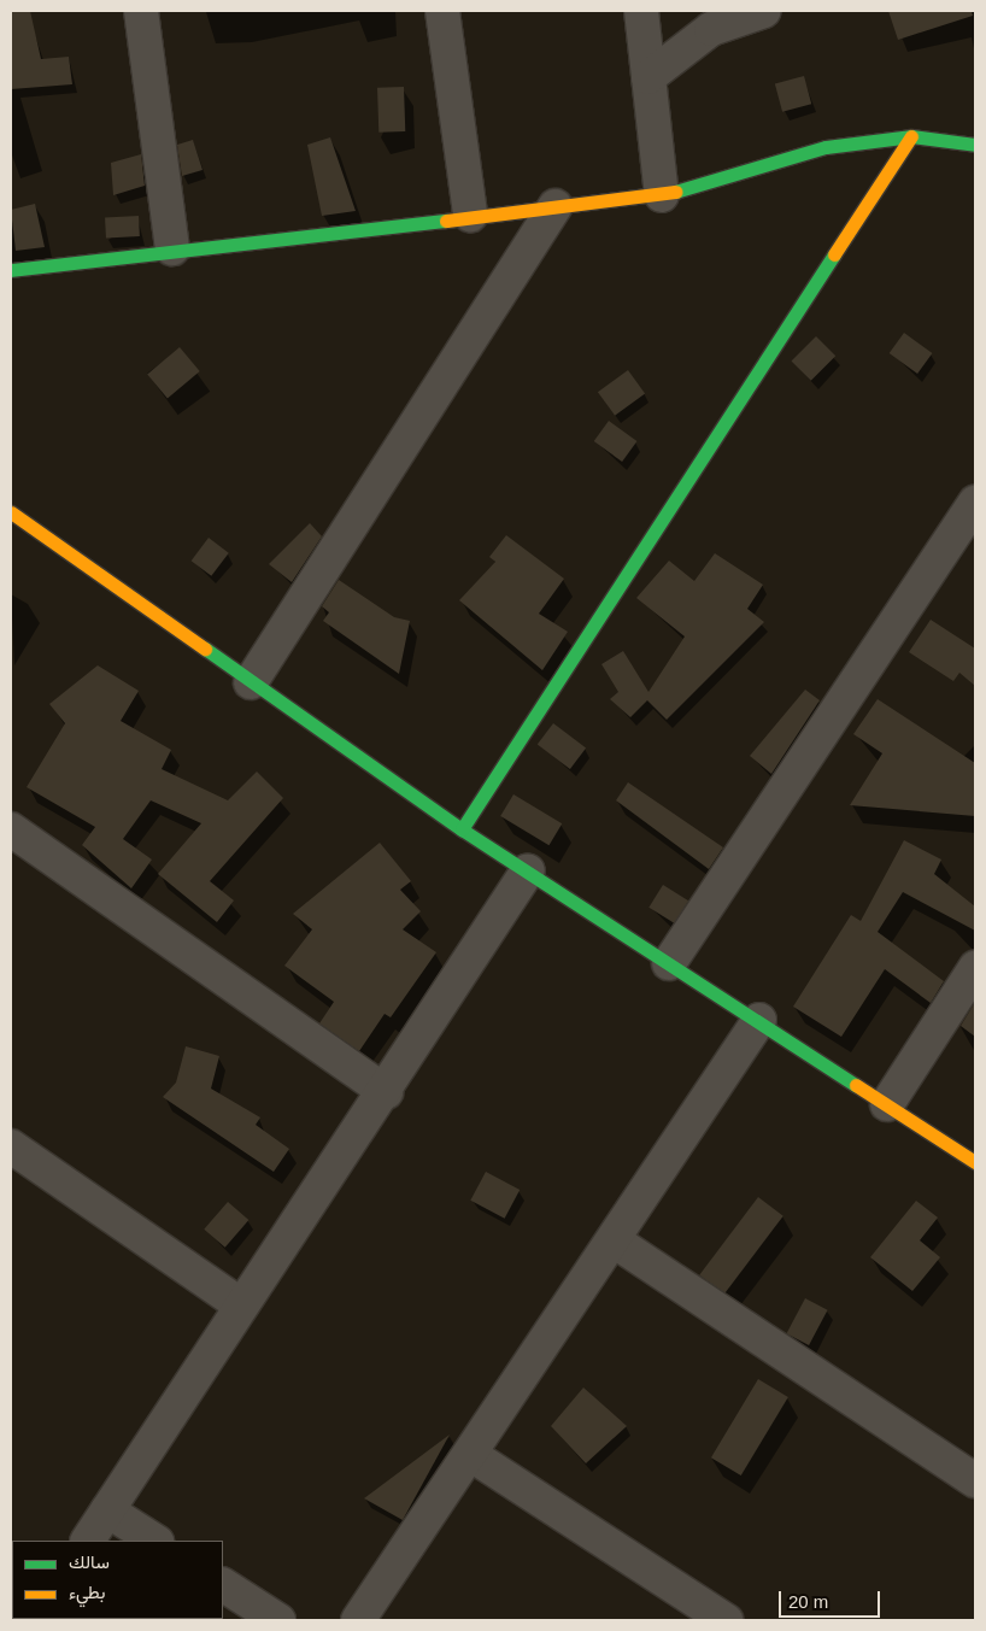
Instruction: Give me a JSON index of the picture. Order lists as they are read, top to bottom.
{
  "legend": ["سالك", "بطيء"],
  "scale_bar": "20 m"
}
